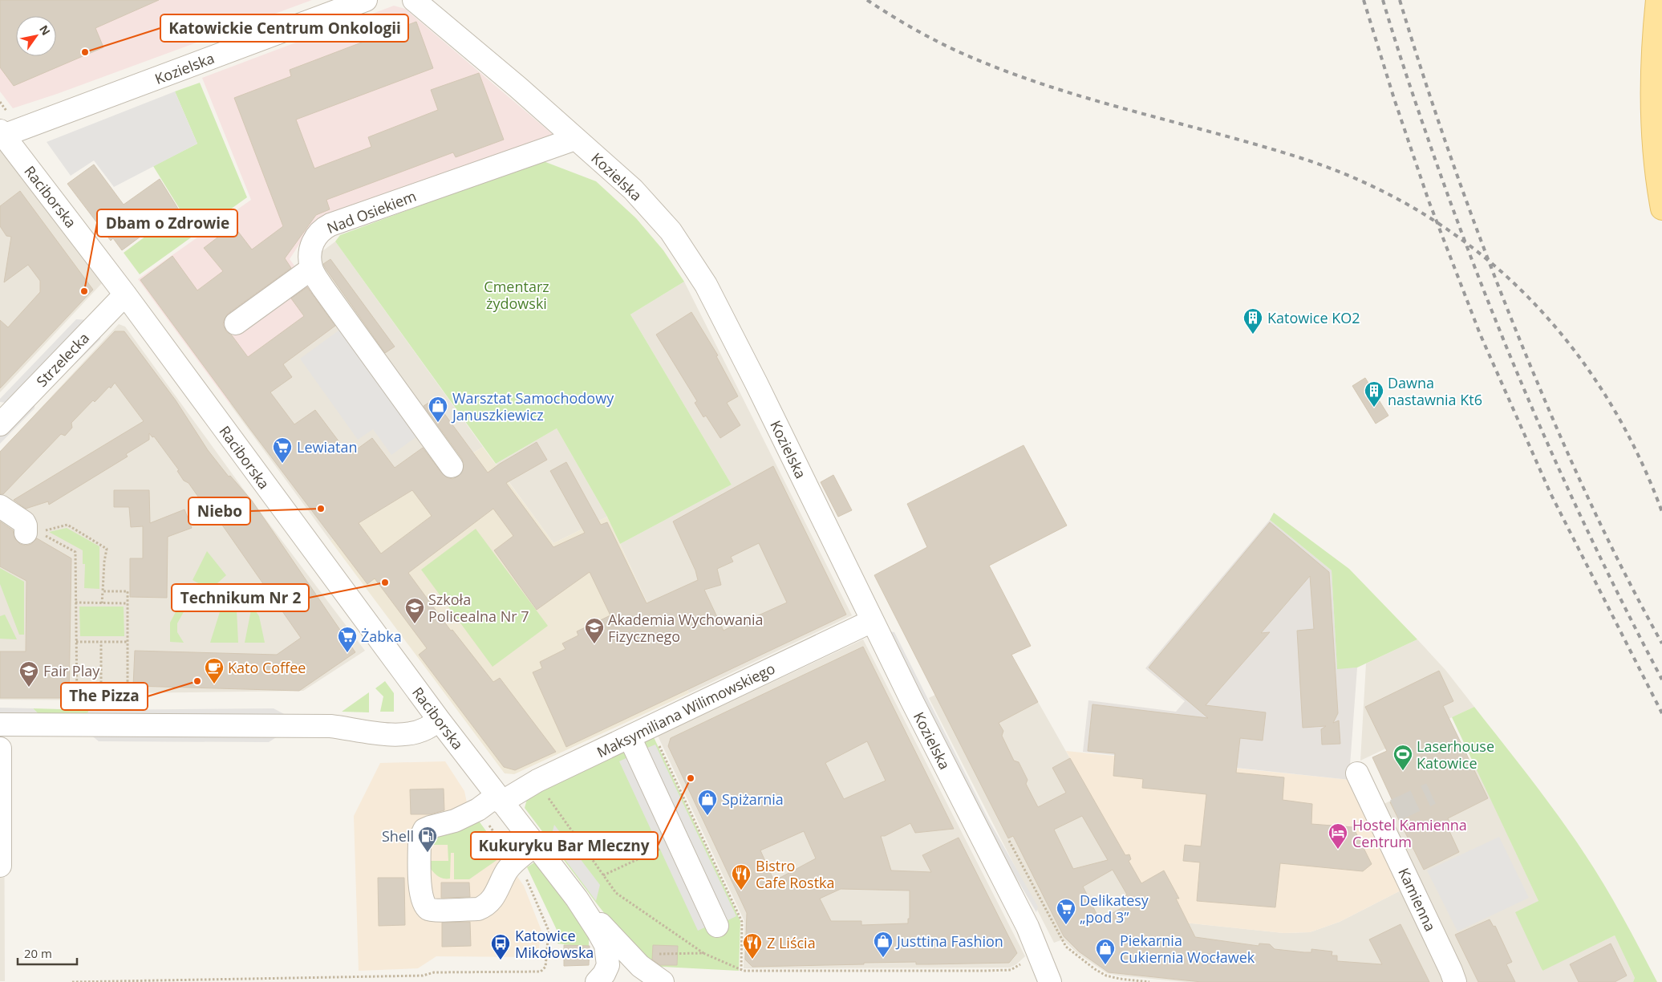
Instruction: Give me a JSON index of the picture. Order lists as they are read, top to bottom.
{
  "streets": {
    "street": [
      "Kozielska",
      "Raciborska",
      "Nad Osiekiem",
      "Strzelecka",
      "Maksymiliana Wilimowskiego",
      "Kamienna"
    ]
  },
  "crossings": [
    ["Kozielska", "Raciborska"],
    ["Kozielska", "Nad Osiekiem"],
    ["Kozielska", "Maksymiliana Wilimowskiego"],
    ["Raciborska", "Strzelecka"],
    ["Raciborska", "Maksymiliana Wilimowskiego"]
  ],
  "parks": ["Cmentarz żydowski"],
  "places": {
    "other": [
      "Katowickie Centrum Onkologii",
      "Dbam o Zdrowie",
      "Niebo",
      "Technikum Nr 2",
      "The Pizza",
      "Kukuryku Bar Mleczny"
    ],
    "building": ["Katowice KO2", "Dawna nastawnia Kt6"],
    "shop": [
      "Warsztat Samochodowy Januszkiewicz",
      "Spiżarnia",
      "Justtina Fashion",
      "Piekarnia Cukiernia Wocławek"
    ],
    "supermarket": ["Lewiatan", "Żabka", "Delikatesy „pod 3”"],
    "school or university": ["Szkoła Policealna Nr 7", "Akademia Wychowania Fizycznego", "Fair Play"],
    "cafe": ["Kato Coffee"],
    "sports": ["Laserhouse Katowice"],
    "hotel": ["Hostel Kamienna Centrum"],
    "fuel station": ["Shell"],
    "restaurant": ["Bistro Cafe Rostka", "Z Liścia"],
    "bus stop": ["Katowice Mikołowska"]
  },
  "scale_bar": "20 m",
  "north": "top right"
}
